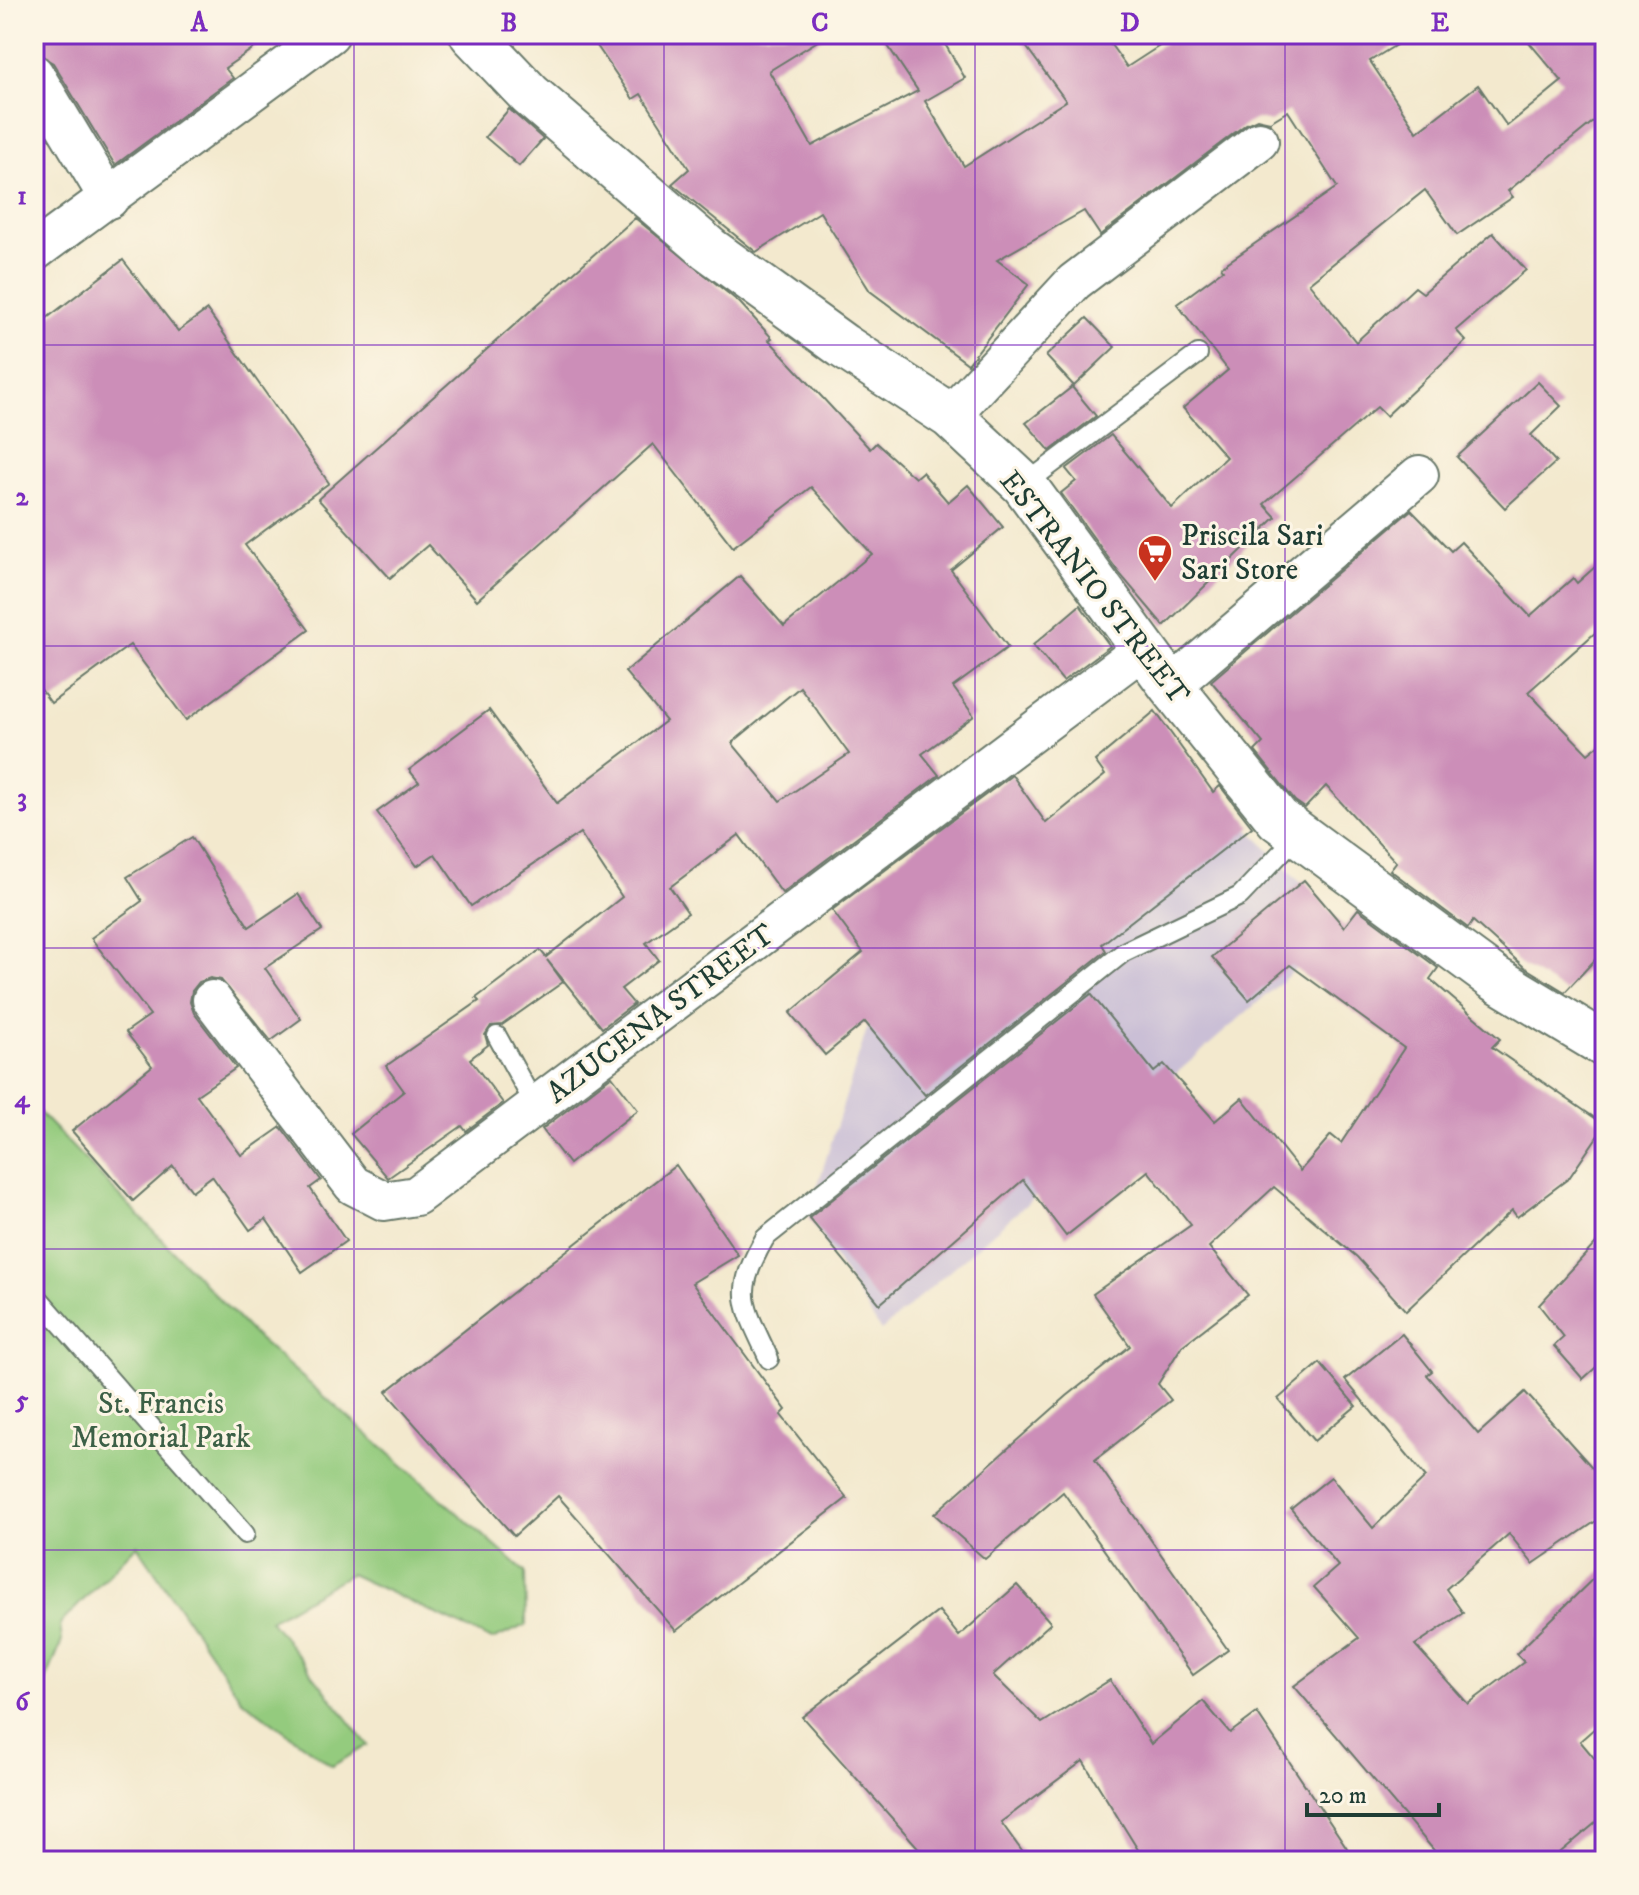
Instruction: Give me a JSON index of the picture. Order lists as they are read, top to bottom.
{
  "streets": {
    "street": ["ESTRANIO STREET", "AZUCENA STREET"]
  },
  "crossings": [
    ["ESTRANIO STREET", "AZUCENA STREET"]
  ],
  "parks": ["St. Francis Memorial Park"],
  "places": {
    "supermarket": ["Priscila Sari Sari Store"]
  },
  "scale_bar": "20 m",
  "grid": {
    "columns": [
      "A",
      "B",
      "C",
      "D",
      "E"
    ],
    "rows": [
      "1",
      "2",
      "3",
      "4",
      "5",
      "6"
    ]
  }
}
